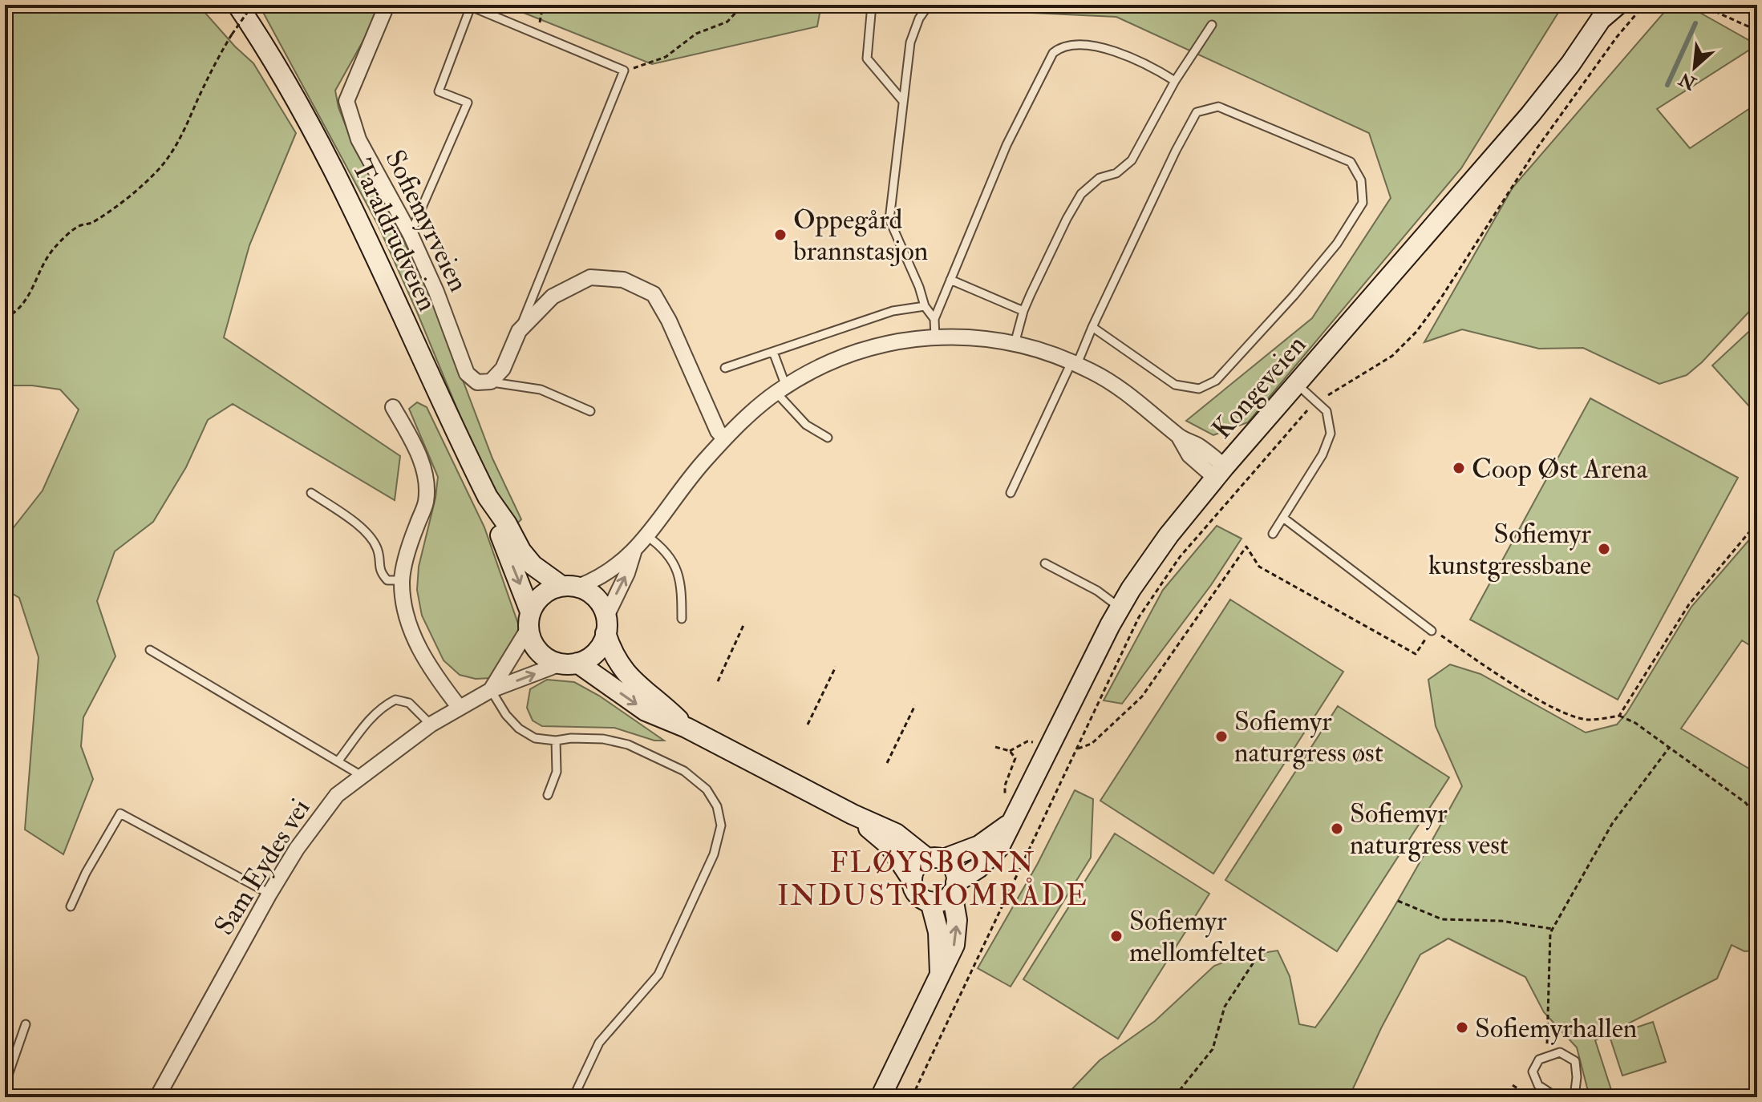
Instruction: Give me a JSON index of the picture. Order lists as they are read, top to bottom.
{
  "streets": {
    "main road": ["Taraldrudveien", "Kongeveien"],
    "street": ["Sofiemyrveien", "Sam Eydes vei"]
  },
  "crossings": [
    ["Taraldrudveien", "Sam Eydes vei"]
  ],
  "districts": ["FLØYSBONN INDUSTRIOMRÅDE"],
  "places": [
    "Oppegård brannstasjon",
    "Coop Øst Arena",
    "Sofiemyr kunstgressbane",
    "Sofiemyr naturgress øst",
    "Sofiemyr naturgress vest",
    "Sofiemyr mellomfeltet",
    "Sofiemyrhallen"
  ],
  "north": "bottom left"
}
